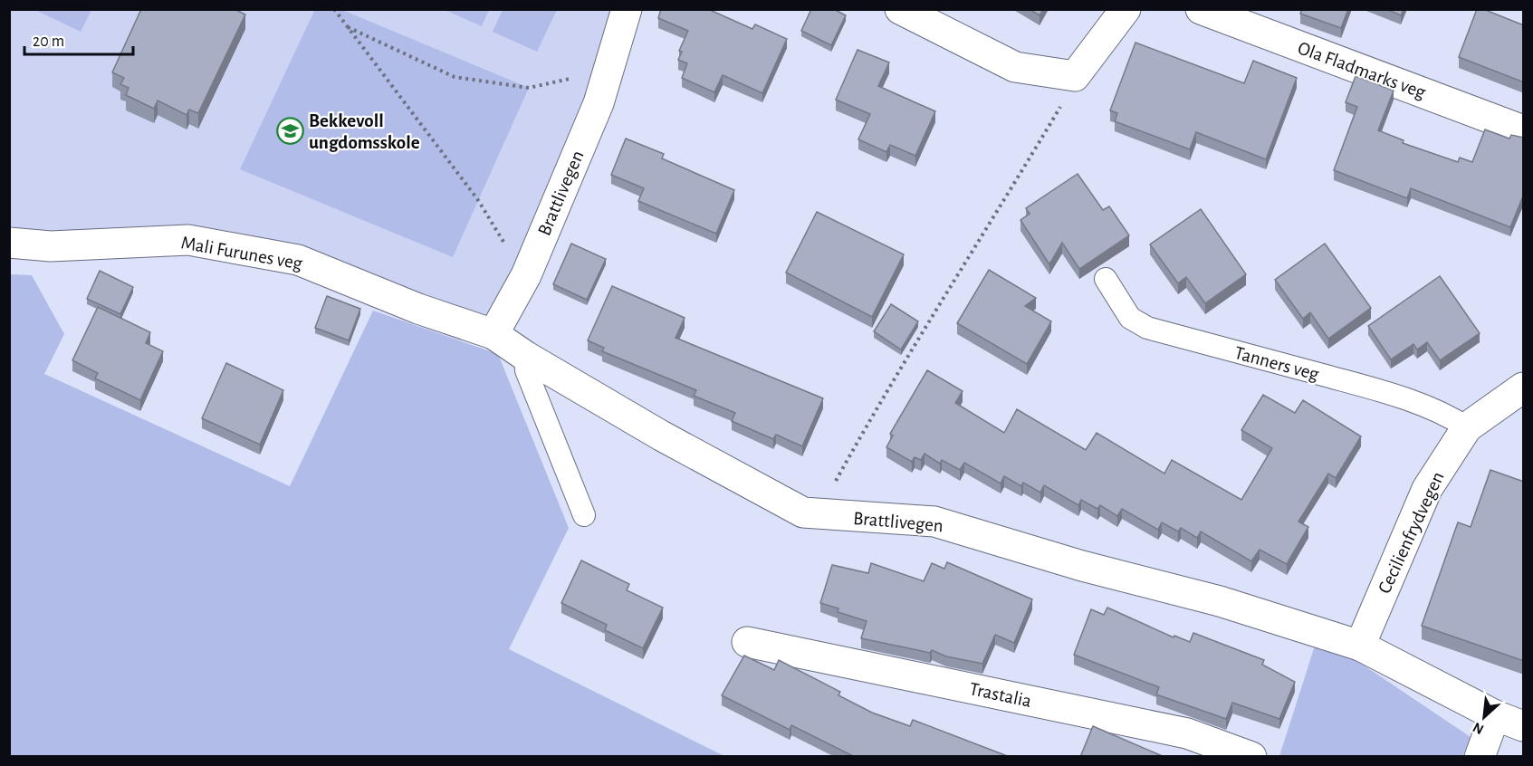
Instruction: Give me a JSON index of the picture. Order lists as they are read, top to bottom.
{
  "streets": {
    "street": [
      "Ola Fladmarks veg",
      "Brattlivegen",
      "Mali Furunes veg",
      "Cecilienfrydvegen",
      "Trastalia"
    ],
    "lane": ["Tanners veg"]
  },
  "crossings": [
    ["Brattlivegen", "Mali Furunes veg"],
    ["Brattlivegen", "Cecilienfrydvegen"],
    ["Tanners veg", "Cecilienfrydvegen"]
  ],
  "places": {
    "school or university": ["Bekkevoll ungdomsskole"]
  },
  "scale_bar": "20 m",
  "north": "bottom left"
}
